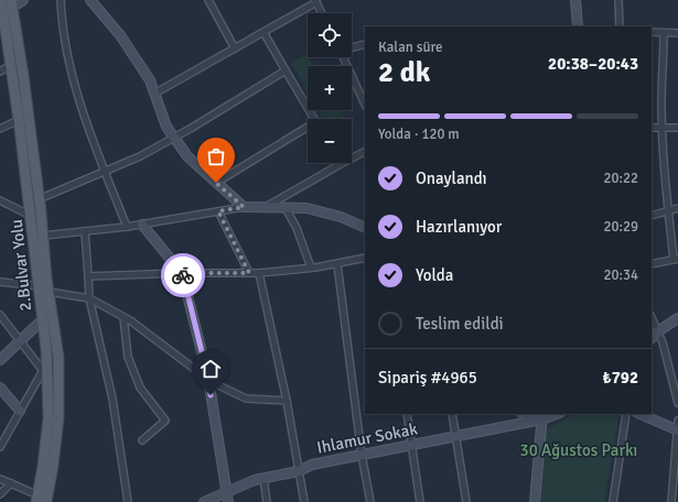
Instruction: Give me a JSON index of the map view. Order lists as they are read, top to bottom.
{
  "streets": {
    "main road": ["2.Bulvar Yolu"],
    "street": ["Ihlamur Sokak"]
  },
  "parks": ["30 Ağustos Parkı"],
  "page": {
    "map_buttons": ["+", "−"],
    "heading": ["2 dk", "Kalan süre", "20:38–20:43"],
    "panel": ["Sipariş #4965", "₺792"],
    "bar": "Yolda · 120 m",
    "list": [
      ["Onaylandı", "20:22"],
      ["Hazırlanıyor", "20:29"],
      ["Yolda", "20:34"],
      "Teslim edildi"
    ]
  }
}
